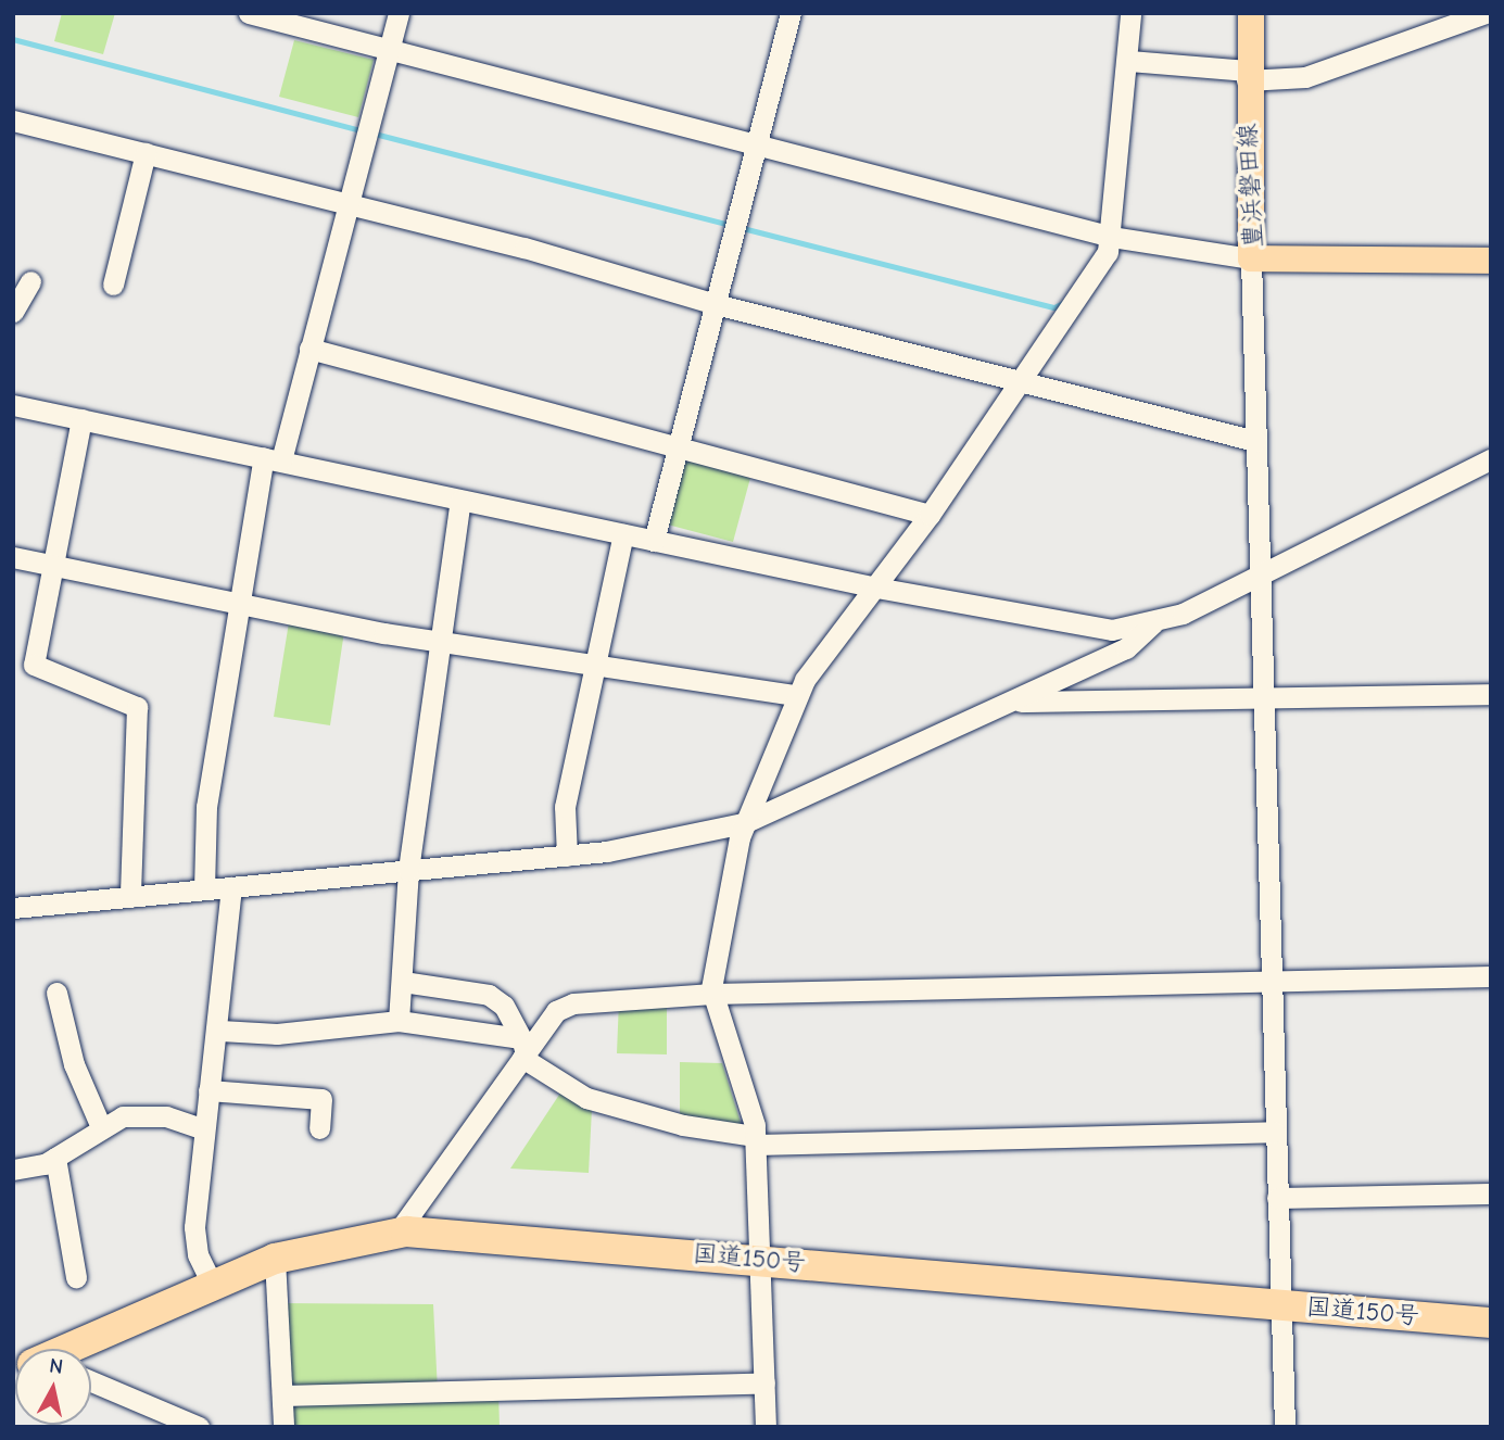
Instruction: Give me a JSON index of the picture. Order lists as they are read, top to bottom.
{
  "streets": {
    "highway": ["国道150号"],
    "main road": ["豊浜磐田線"]
  },
  "north": "top"
}
